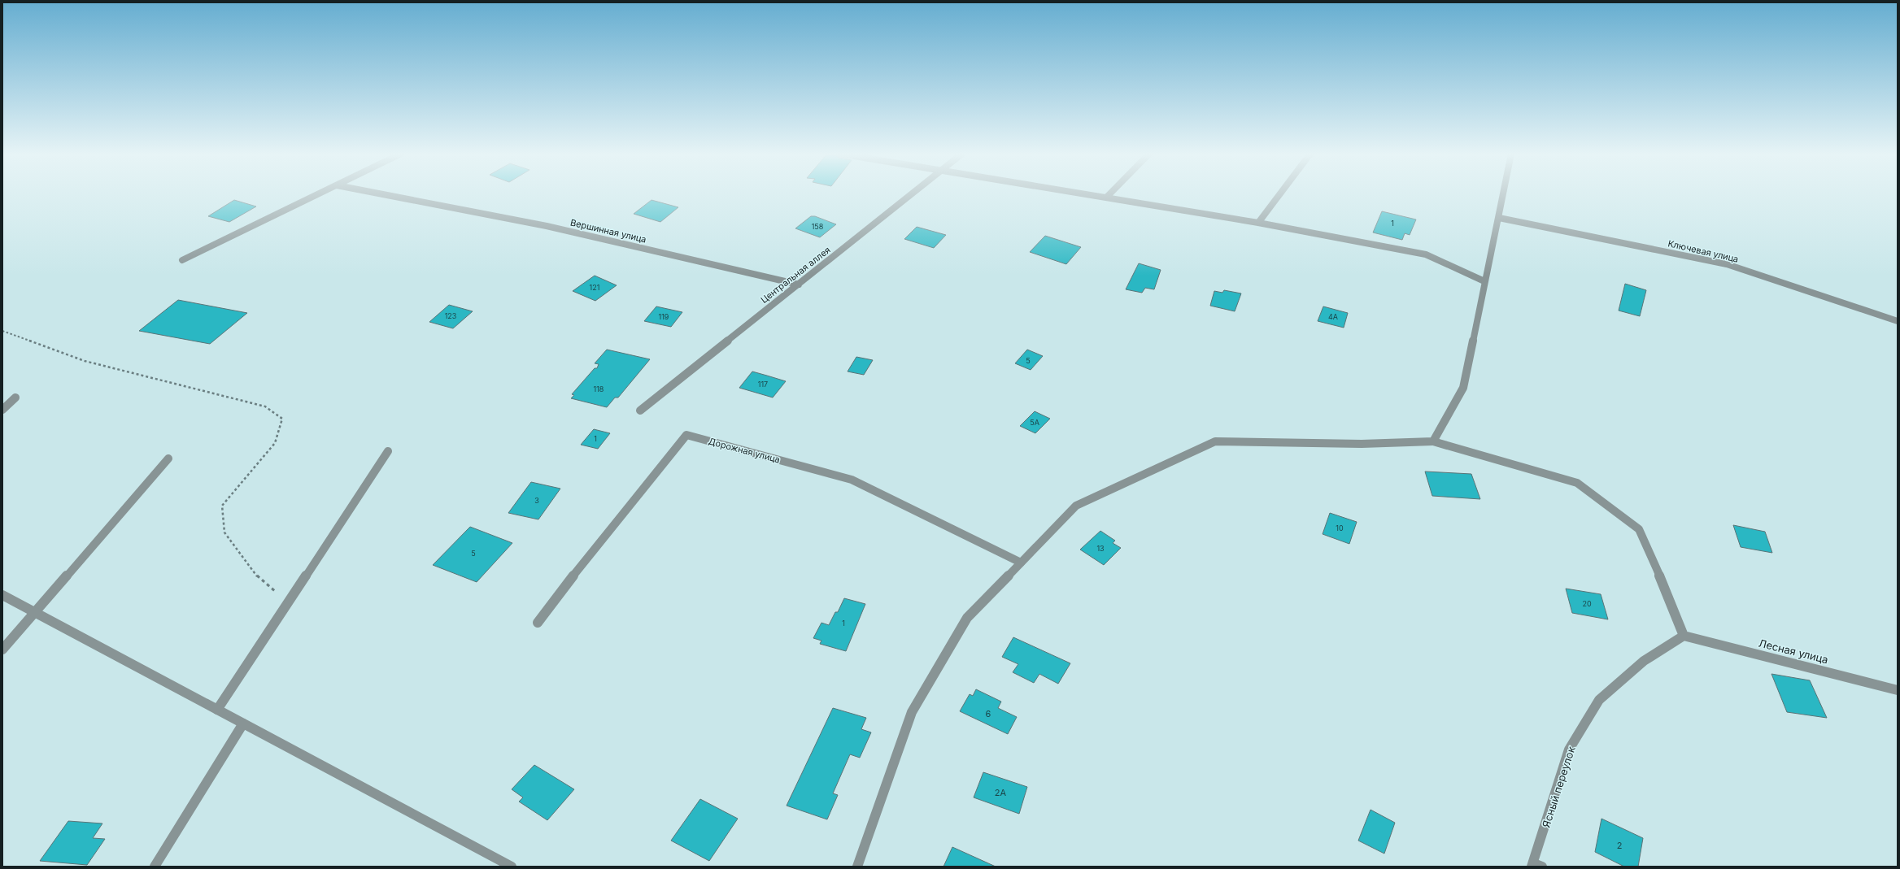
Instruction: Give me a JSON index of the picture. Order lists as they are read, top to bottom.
{
  "streets": {
    "street": [
      "Вершинная улица",
      "Ключевая улица",
      "Центральная аллея",
      "Дорожная улица",
      "Лесная улица",
      "Ясный переулок"
    ]
  },
  "crossings": [
    ["Вершинная улица", "Центральная аллея"],
    ["Лесная улица", "Ясный переулок"]
  ],
  "house_numbers": [
    "1",
    "158",
    "121",
    "123",
    "119",
    "4А",
    "5",
    "117",
    "118",
    "5А",
    "1",
    "3",
    "10",
    "13",
    "5",
    "20",
    "1",
    "6",
    "2А",
    "2"
  ]
}
